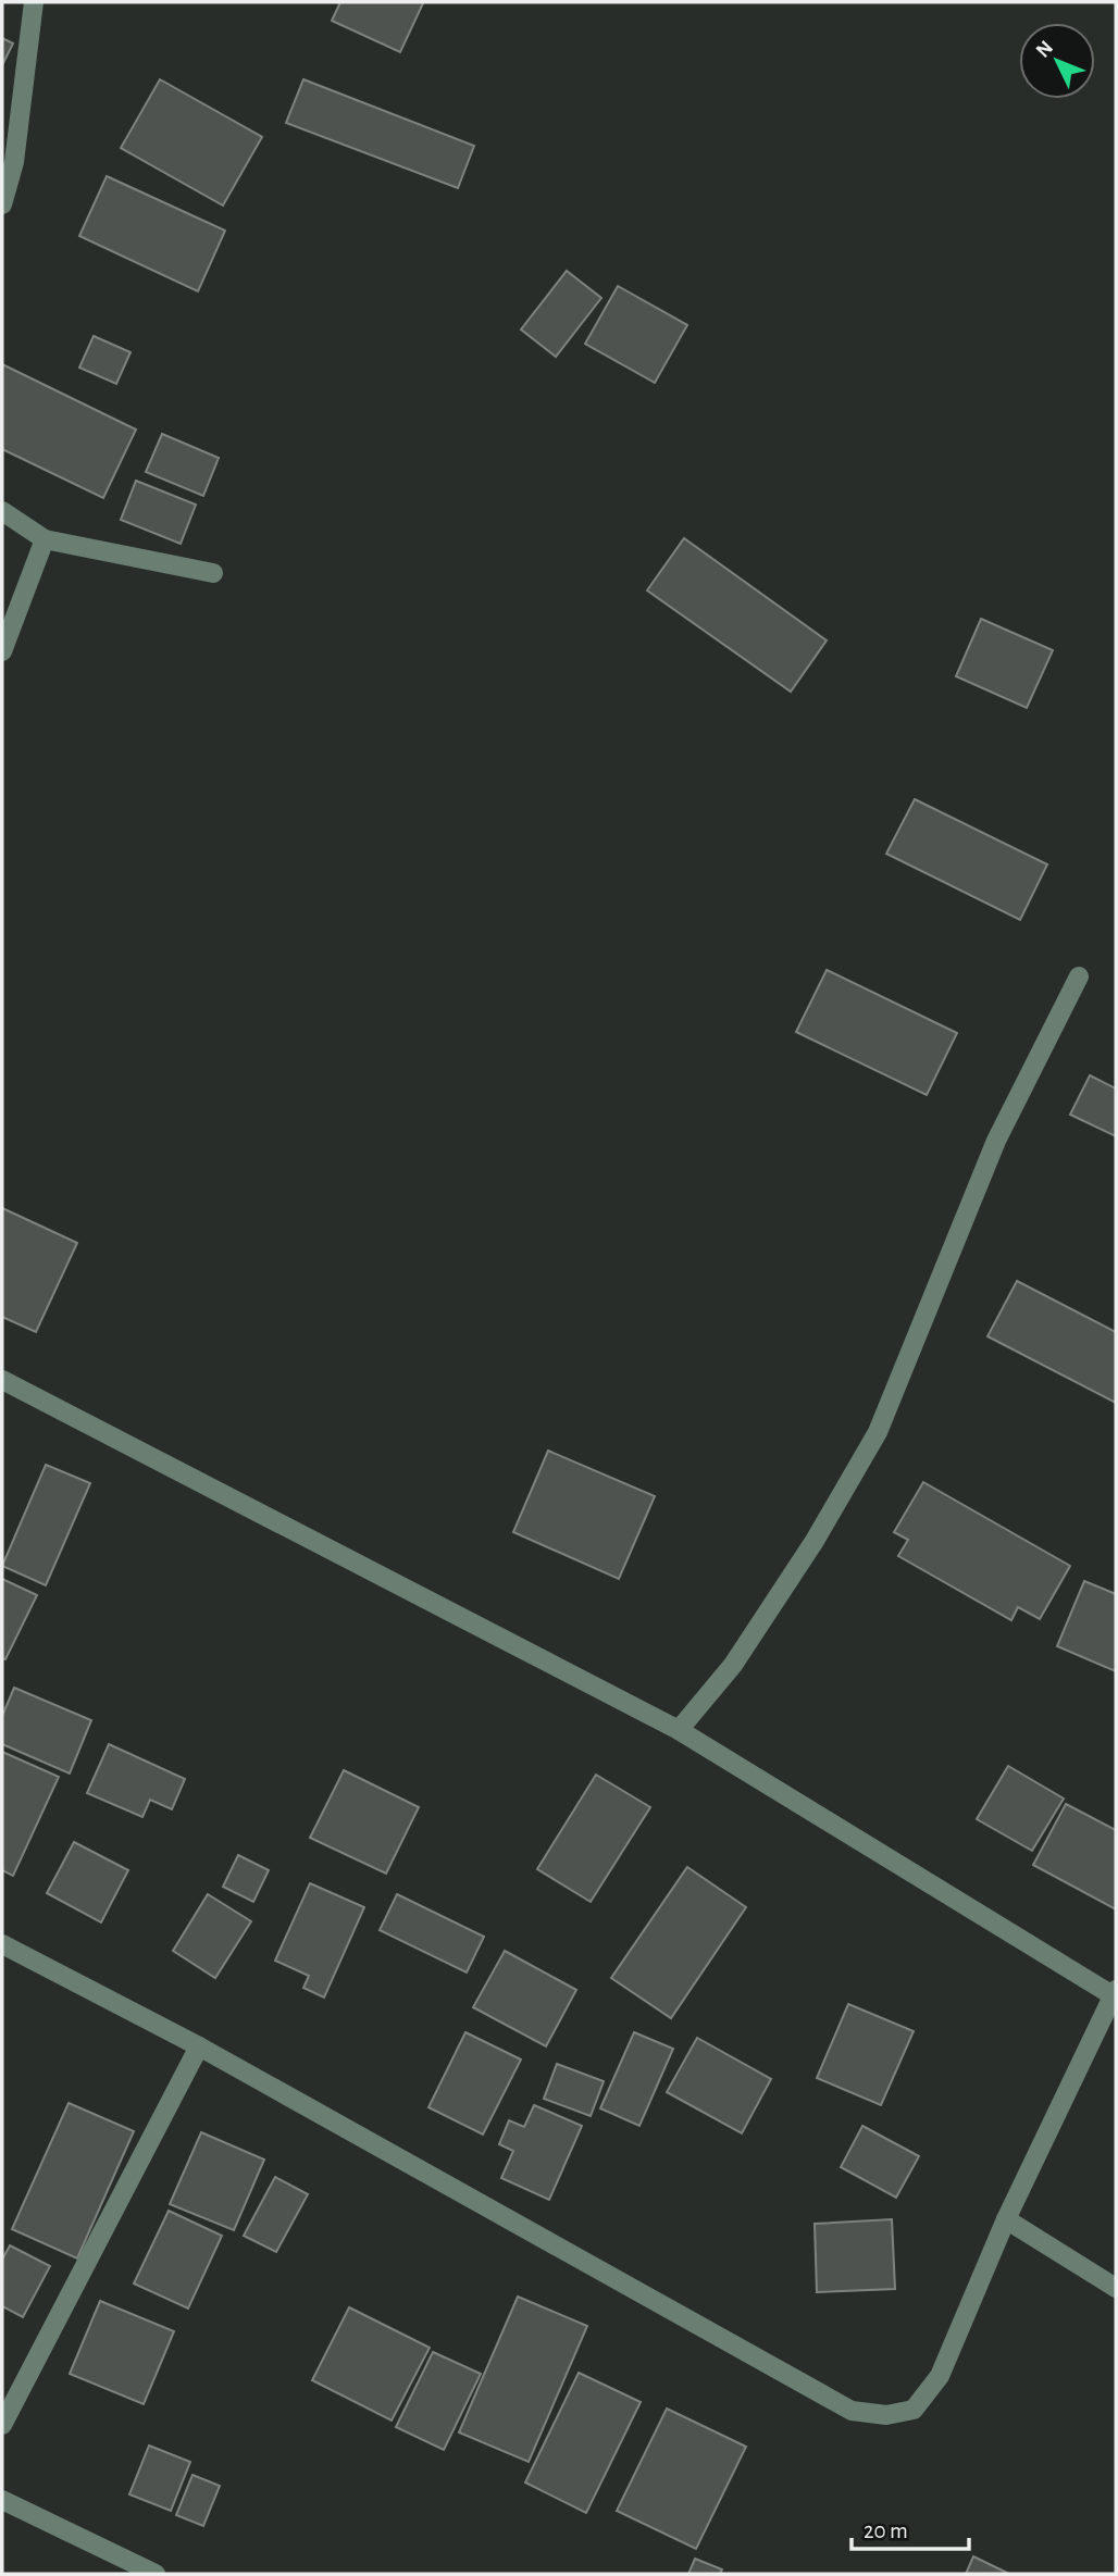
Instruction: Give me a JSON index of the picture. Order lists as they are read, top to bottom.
{
  "scale_bar": "20 m",
  "north": "top left"
}
